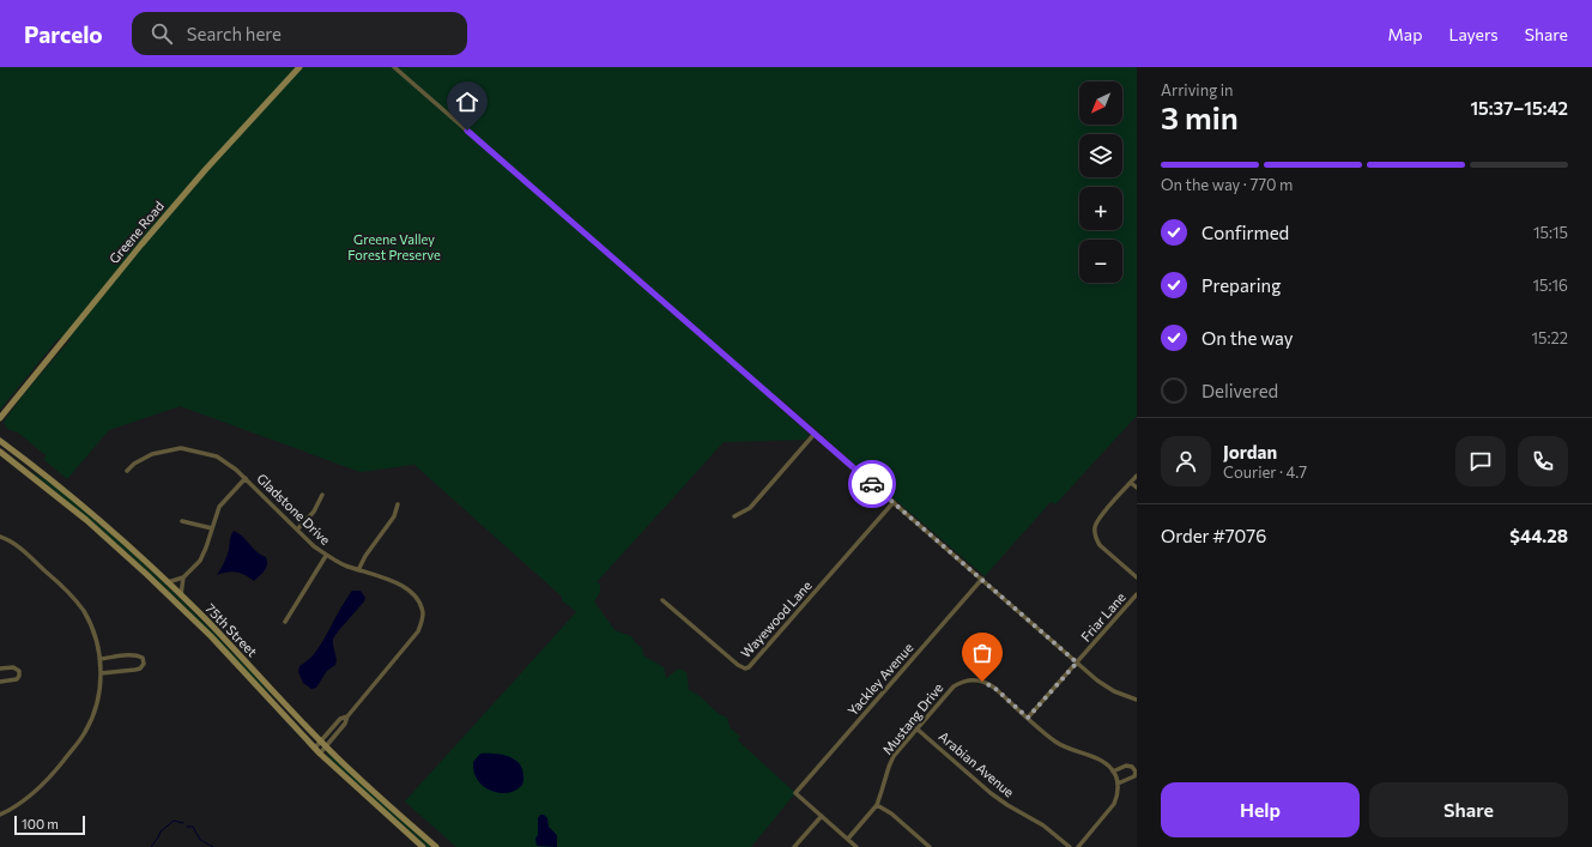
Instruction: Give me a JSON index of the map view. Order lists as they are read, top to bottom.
{
  "streets": {
    "main road": ["Greene Road", "75th Street"],
    "street": [
      "Gladstone Drive",
      "Friar Lane",
      "Wayewood Lane",
      "Yackley Avenue",
      "Mustang Drive",
      "Arabian Avenue"
    ]
  },
  "crossings": [
    ["Gladstone Drive", "75th Street"],
    ["Friar Lane", "Mustang Drive"],
    ["Mustang Drive", "Arabian Avenue"]
  ],
  "parks": ["Greene Valley Forest Preserve"],
  "scale_bar": "100 m",
  "north": "bottom left",
  "page": {
    "header": "Parcelo",
    "search": "Search here",
    "nav": ["Map", "Layers", "Share"],
    "heading": ["3 min", "Arriving in", "15:37–15:42"],
    "panel": [
      "Jordan",
      "Courier · 4.7",
      "Order #7076",
      "$44.28"
    ],
    "map_buttons": ["+", "−"],
    "bar": "On the way · 770 m",
    "list": [
      ["Confirmed", "15:15"],
      ["Preparing", "15:16"],
      ["On the way", "15:22"],
      "Delivered"
    ],
    "buttons": ["Help", "Share"],
    "scale": "100 m"
  }
}
